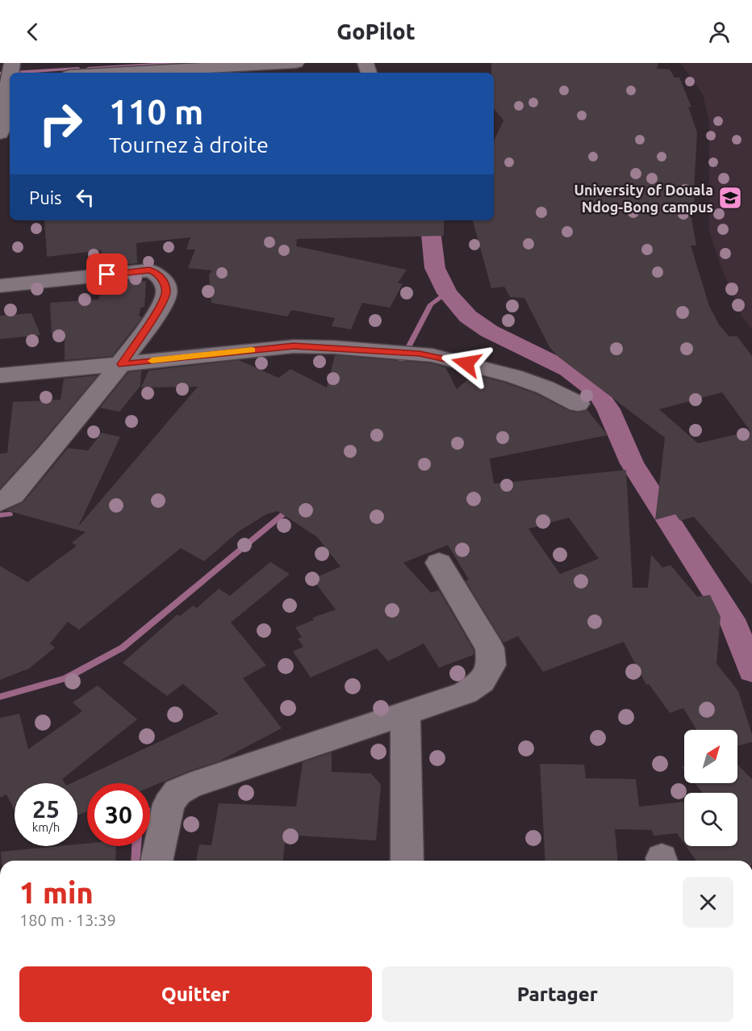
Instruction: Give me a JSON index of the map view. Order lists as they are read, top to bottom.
{
  "places": {
    "school or university": ["University of Douala Ndog-Bong campus"]
  },
  "north": "top right",
  "page": {
    "header": "GoPilot",
    "turn": ["110 m", "Tournez à droite"],
    "then": "Puis",
    "speed": "25 km/h",
    "limit": "30",
    "heading": ["1 min", "180 m · 13:39"],
    "buttons": ["Quitter", "Partager"]
  }
}
